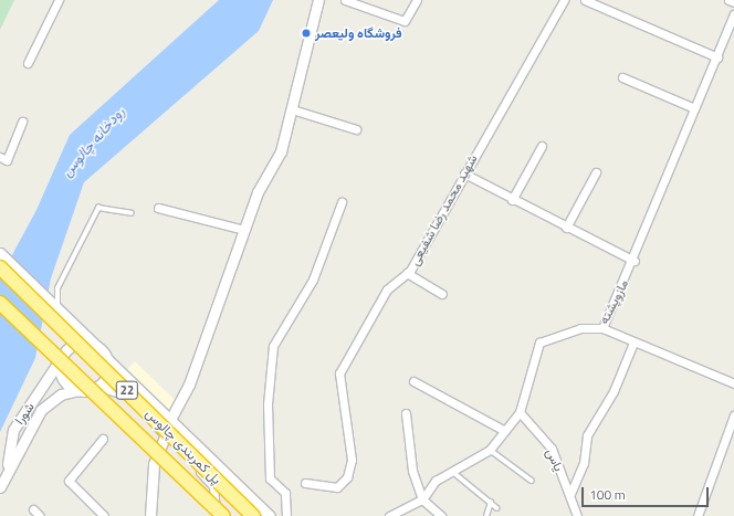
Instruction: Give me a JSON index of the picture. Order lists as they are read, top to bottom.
{
  "streets": {
    "highway": ["22", "پل کمربندی چالوس"],
    "street": [
      "شهید محمد رضا شفیعی",
      "مازوپشته",
      "شورا",
      "یاس"
    ]
  },
  "crossings": [
    ["مازوپشته", "یاس"]
  ],
  "water": ["رودخانه چالوس"],
  "places": ["فروشگاه ولیعصر"],
  "scale_bar": "100 m"
}
